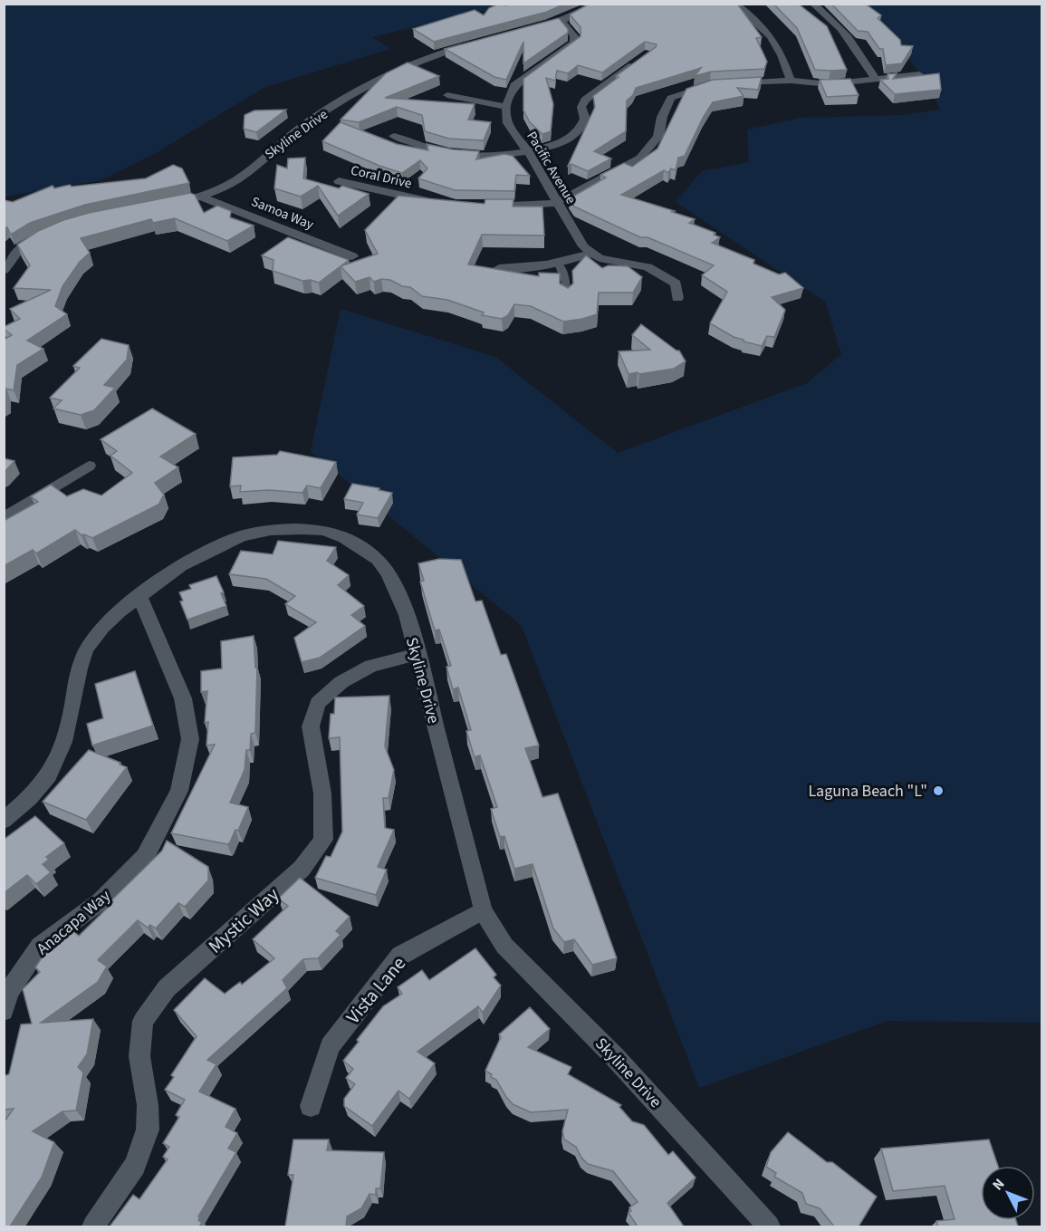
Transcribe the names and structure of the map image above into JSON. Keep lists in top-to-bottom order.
{
  "streets": {
    "street": [
      "Skyline Drive",
      "Pacific Avenue",
      "Coral Drive",
      "Samoa Way",
      "Mystic Way",
      "Anacapa Way",
      "Vista Lane"
    ]
  },
  "crossings": [
    ["Skyline Drive", "Samoa Way"],
    ["Skyline Drive", "Mystic Way"],
    ["Skyline Drive", "Anacapa Way"],
    ["Skyline Drive", "Vista Lane"]
  ],
  "places": ["Laguna Beach \"L\""],
  "north": "top left"
}
